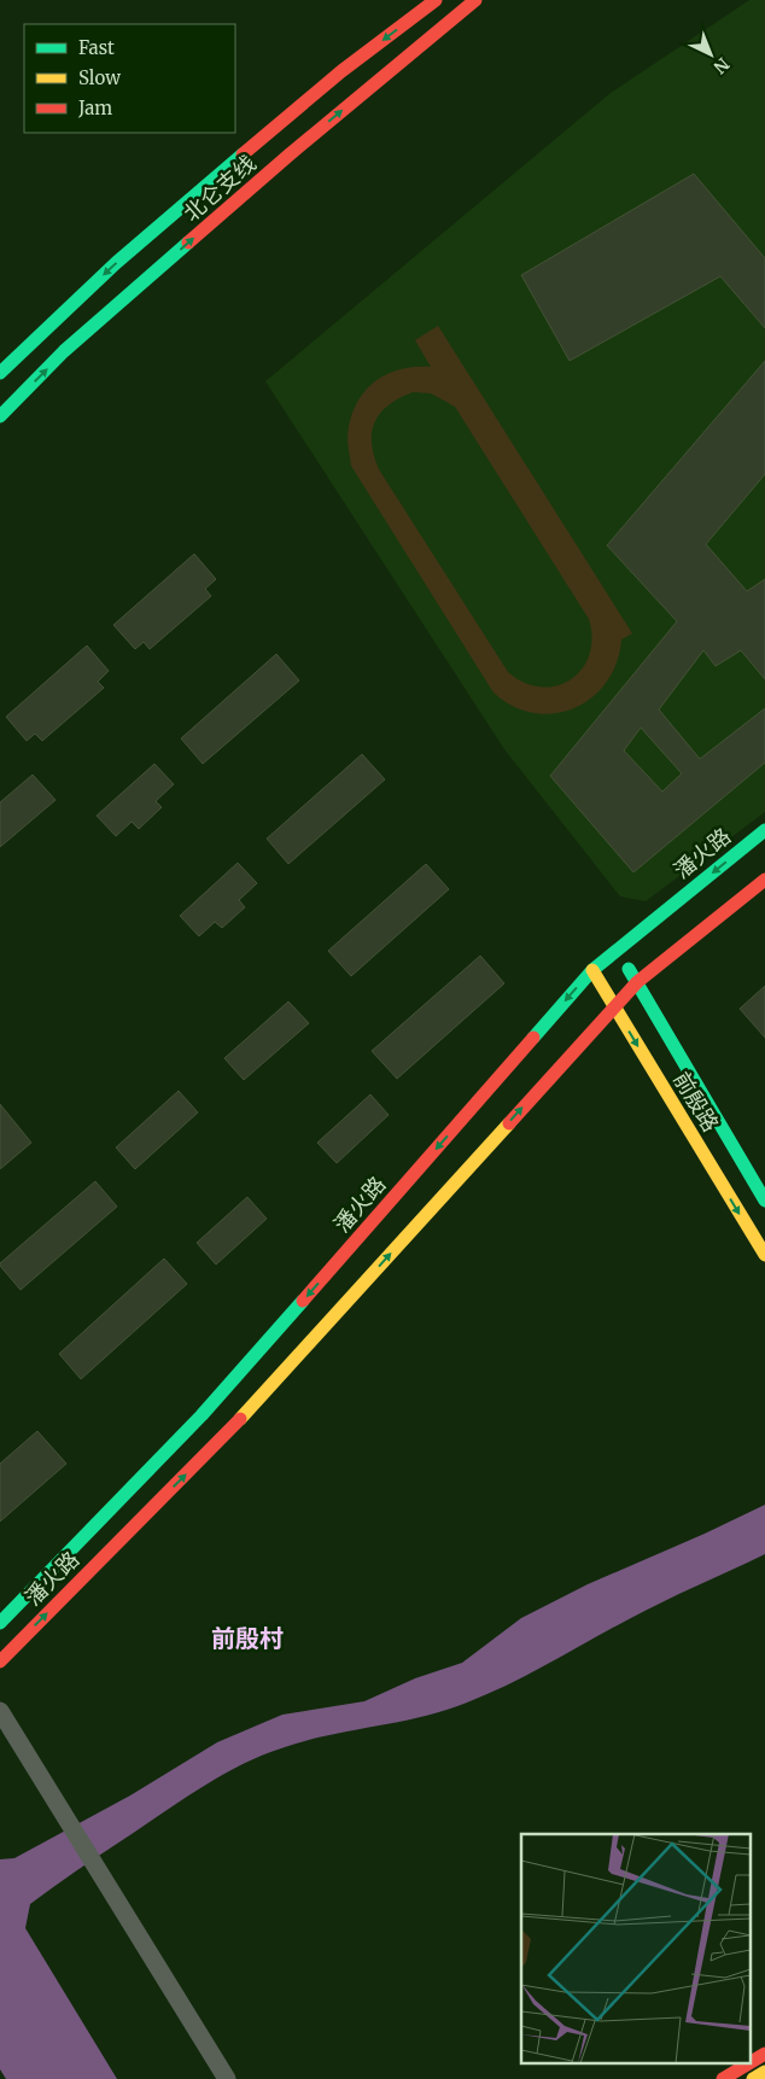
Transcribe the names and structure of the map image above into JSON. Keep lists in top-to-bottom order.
{
  "streets": {
    "main road": ["北仑支线", "潘火路", "前殷路"]
  },
  "crossings": [
    ["潘火路", "前殷路"]
  ],
  "districts": ["前殷村"],
  "legend": ["Fast", "Slow", "Jam"],
  "north": "bottom right"
}
